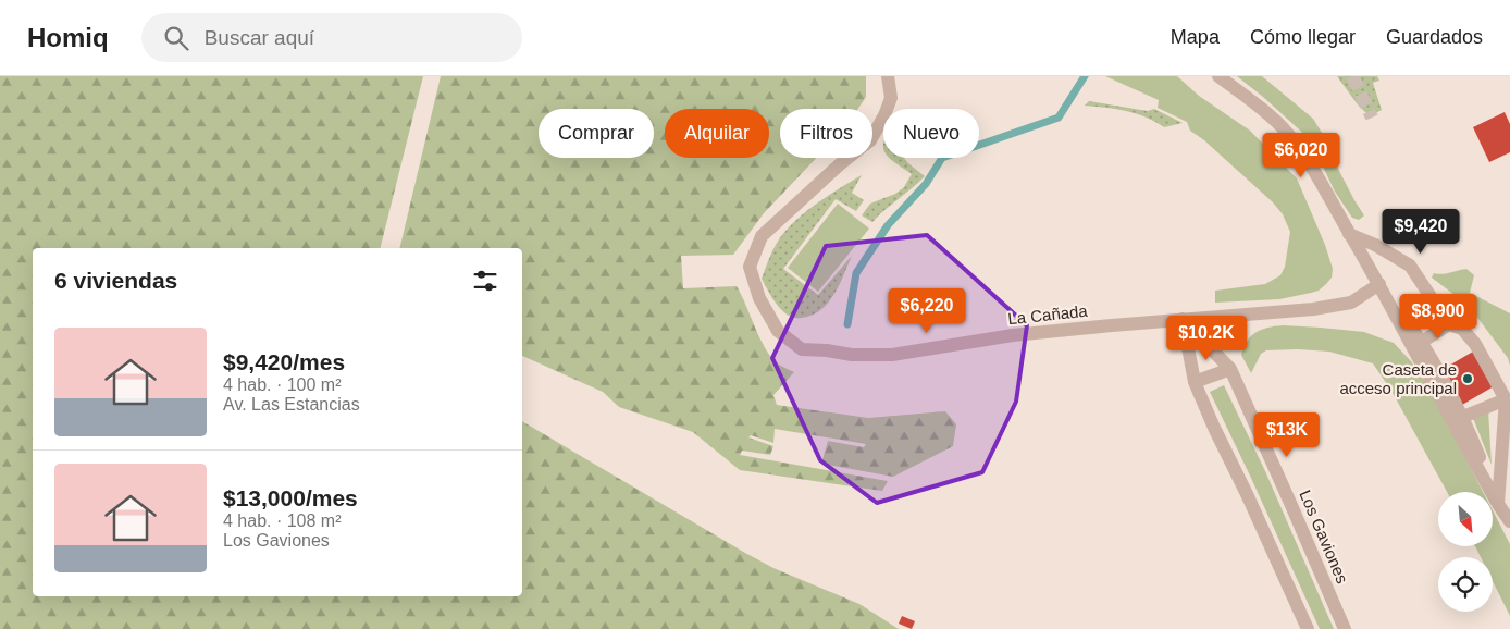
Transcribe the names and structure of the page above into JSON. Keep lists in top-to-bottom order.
{
  "streets": {
    "street": ["La Cañada", "Los Gaviones"]
  },
  "crossings": [
    ["La Cañada", "Los Gaviones"]
  ],
  "places": ["Caseta de acceso principal"],
  "north": "bottom right",
  "page": {
    "header": "Homiq",
    "search": "Buscar aquí",
    "nav": ["Mapa", "Cómo llegar", "Guardados"],
    "chip": [
      "Comprar",
      "Alquilar",
      "Filtros",
      "Nuevo"
    ],
    "price": [
      "$6,020",
      "$9,420",
      "$6,220",
      "$8,900",
      "$10.2K",
      "$13K"
    ],
    "heading": "6 viviendas",
    "list": [
      {
        "name": "$9,420/mes",
        "note": "4 hab. · 100 m² · Av. Las Estancias"
      },
      {
        "name": "$13,000/mes",
        "note": "4 hab. · 108 m² · Los Gaviones"
      }
    ]
  }
}
